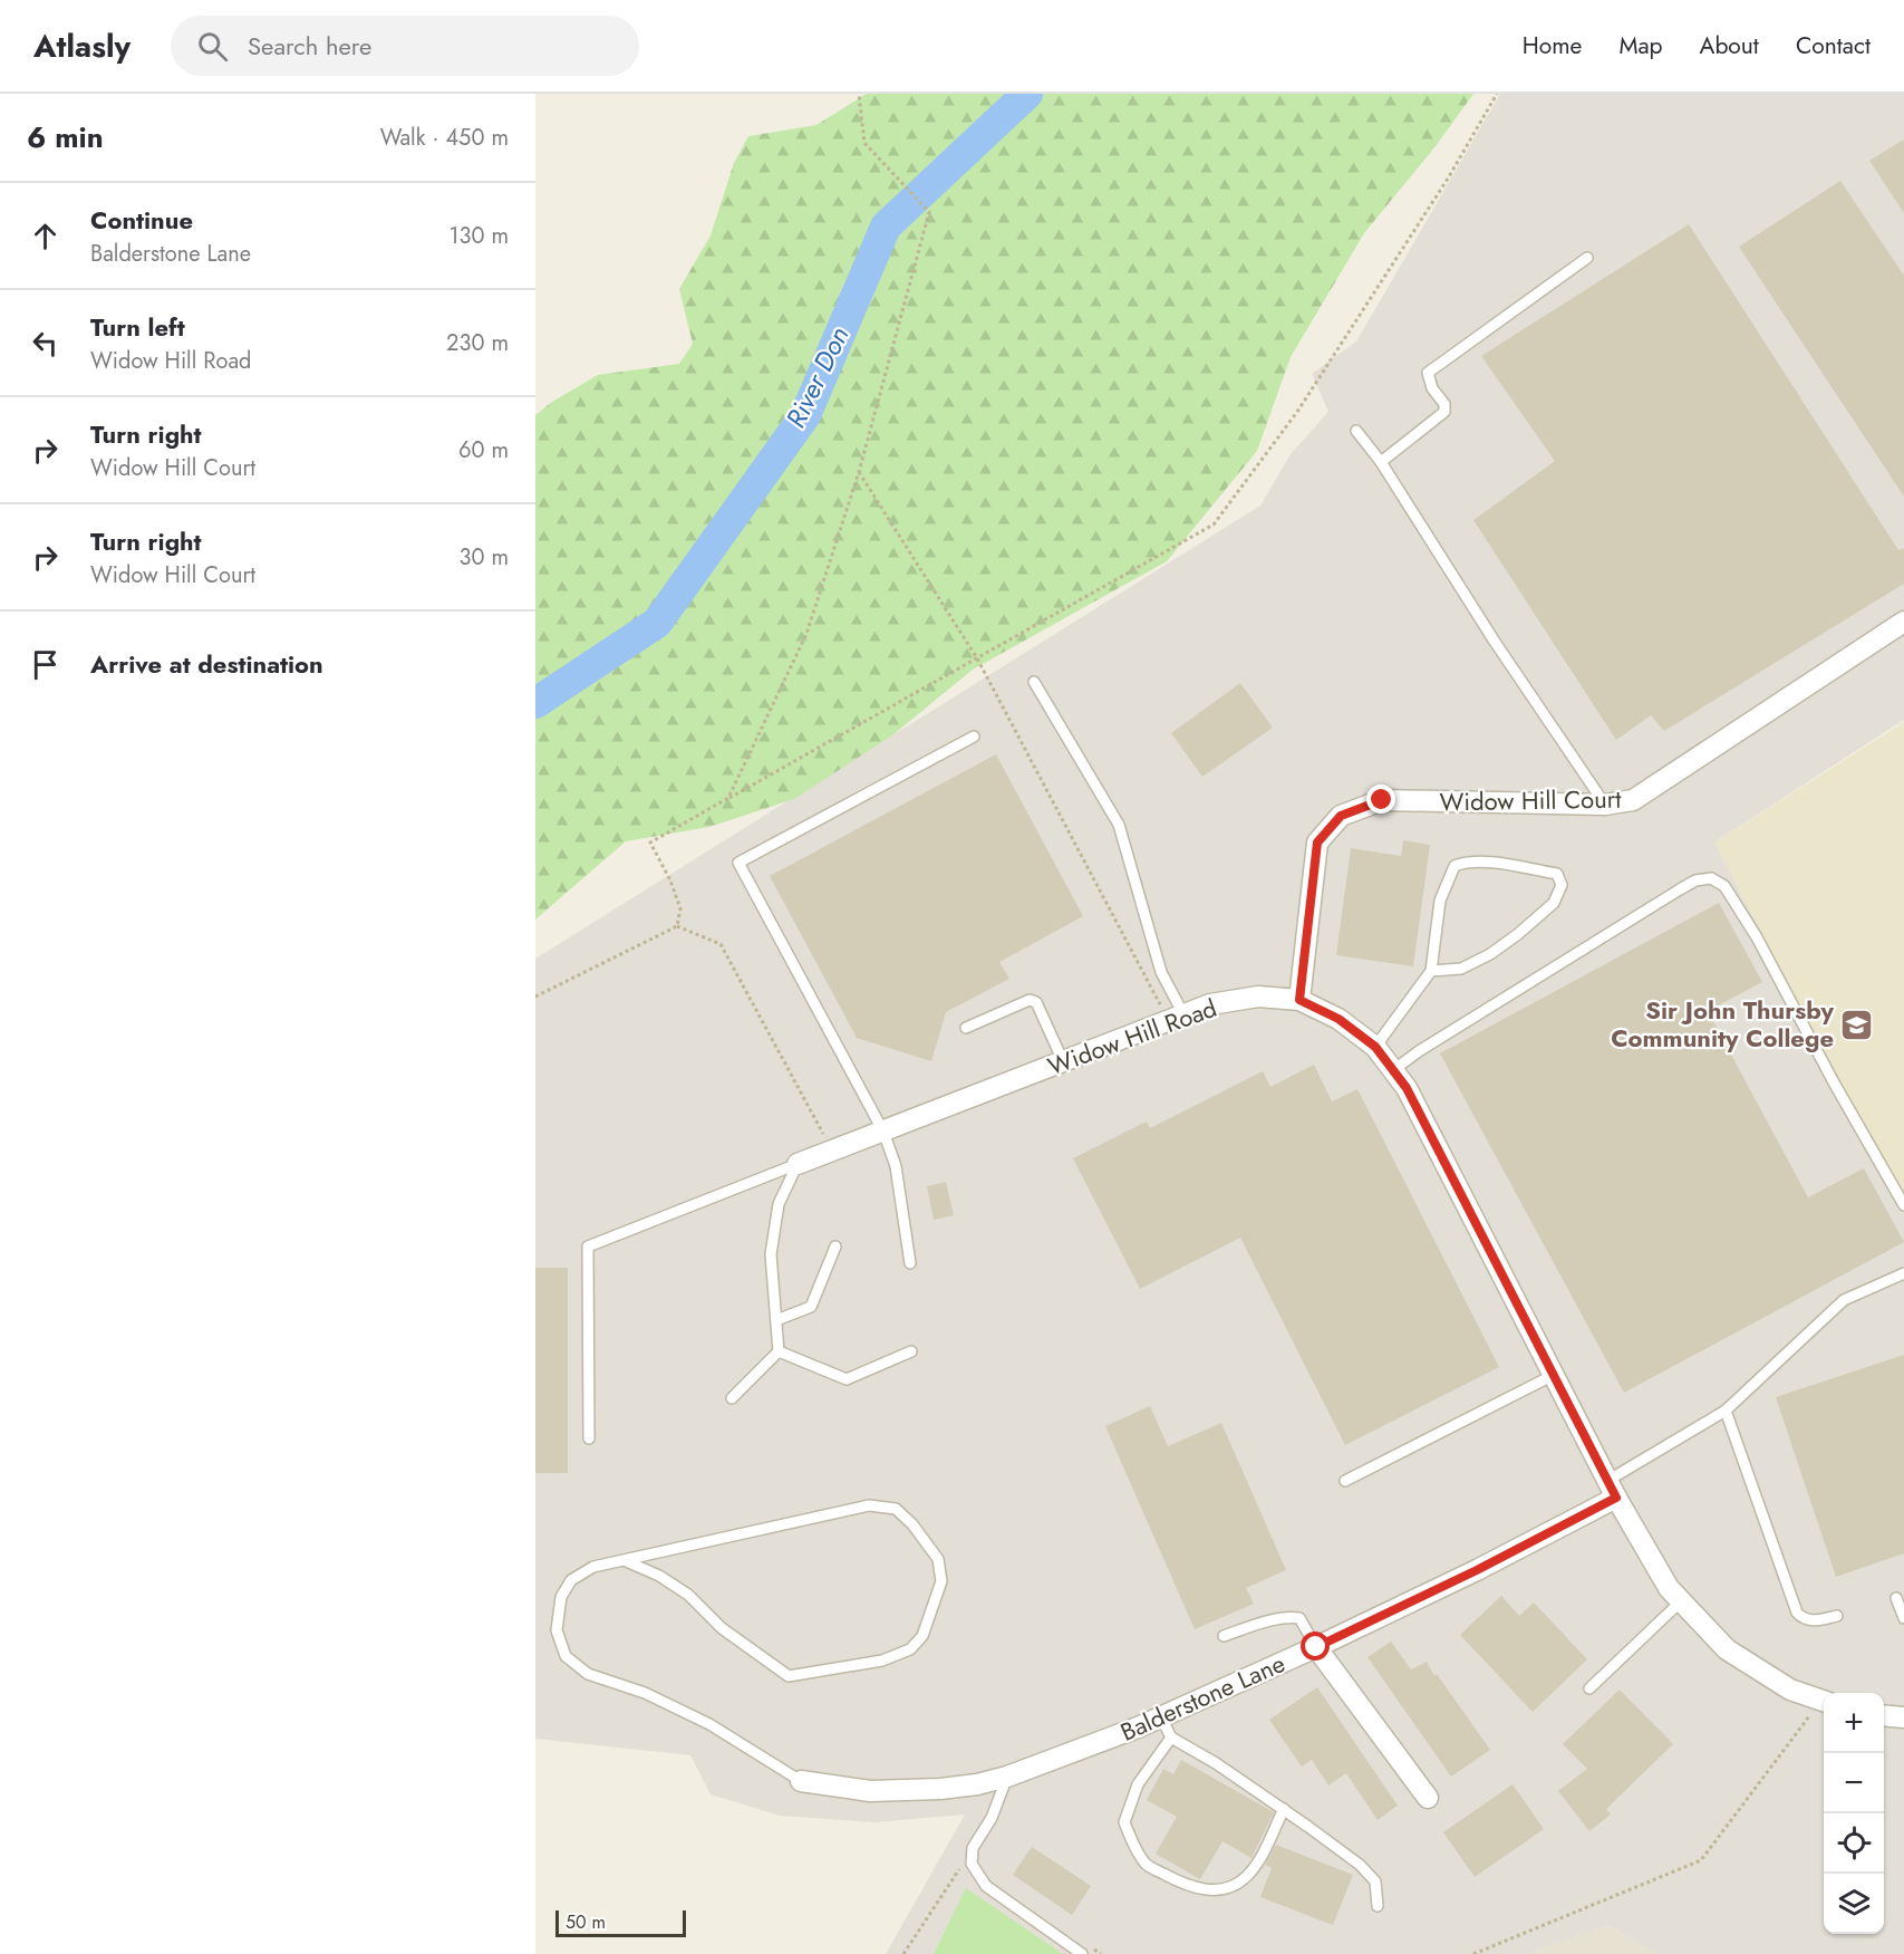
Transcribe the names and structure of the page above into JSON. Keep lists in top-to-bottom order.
{
  "streets": {
    "street": ["Widow Hill Court", "Widow Hill Road", "Balderstone Lane"]
  },
  "crossings": [
    ["Widow Hill Court", "Widow Hill Road"],
    ["Widow Hill Road", "Balderstone Lane"]
  ],
  "water": ["River Don"],
  "places": {
    "school or university": ["Sir John Thursby Community College"]
  },
  "scale_bar": "50 m",
  "page": {
    "header": "Atlasly",
    "search": "Search here",
    "nav": [
      "Home",
      "Map",
      "About",
      "Contact"
    ],
    "heading": ["6 min", "Walk · 450 m"],
    "list": [
      ["Continue", "Balderstone Lane", "130 m"],
      ["Turn left", "Widow Hill Road", "230 m"],
      ["Turn right", "Widow Hill Court", "60 m"],
      ["Turn right", "Widow Hill Court", "30 m"],
      "Arrive at destination"
    ],
    "map_buttons": ["+", "−"],
    "scale": "50 m"
  }
}
